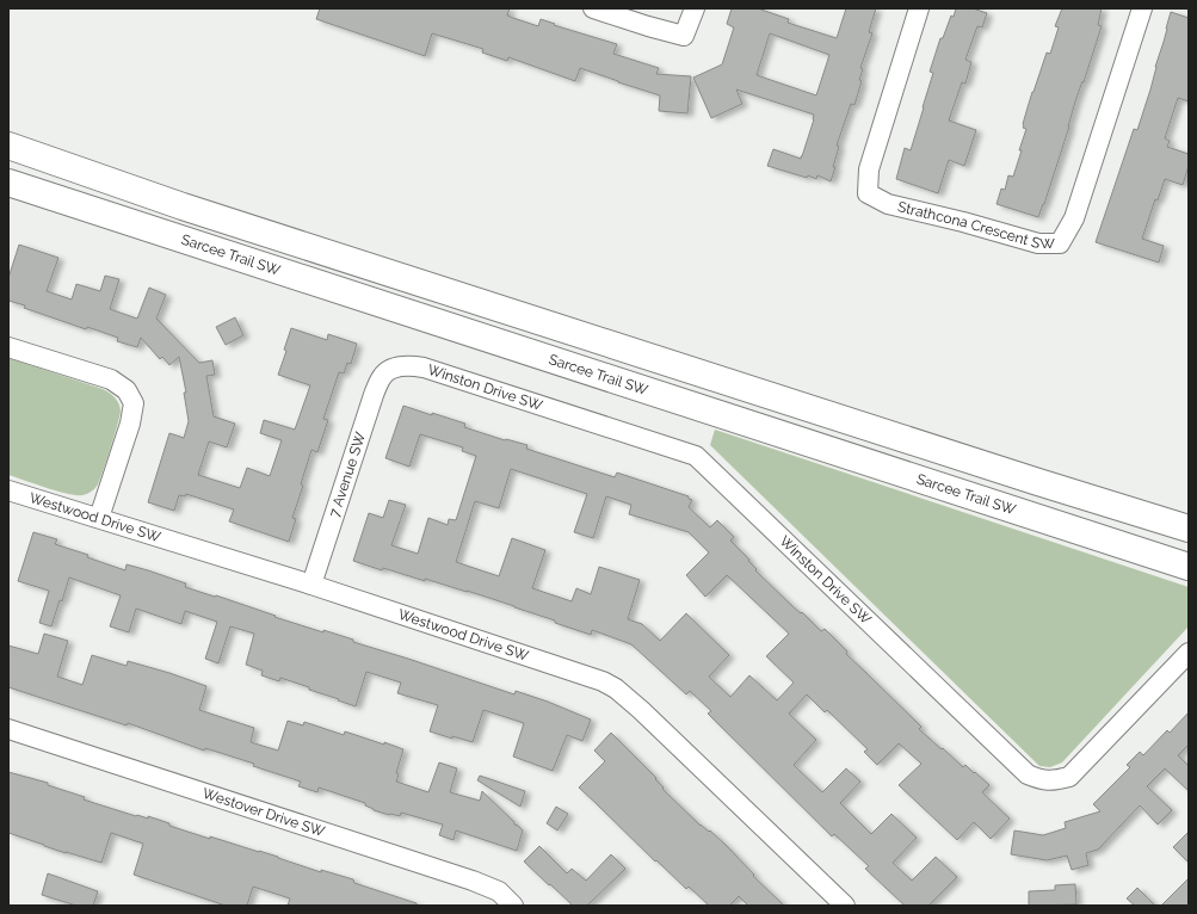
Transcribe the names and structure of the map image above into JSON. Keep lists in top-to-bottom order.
{
  "streets": {
    "highway": ["Sarcee Trail SW"],
    "street": [
      "Strathcona Crescent SW",
      "Winston Drive SW",
      "7 Avenue SW",
      "Westwood Drive SW",
      "Westover Drive SW"
    ]
  },
  "crossings": [
    ["Winston Drive SW", "7 Avenue SW"],
    ["7 Avenue SW", "Westwood Drive SW"]
  ]
}
